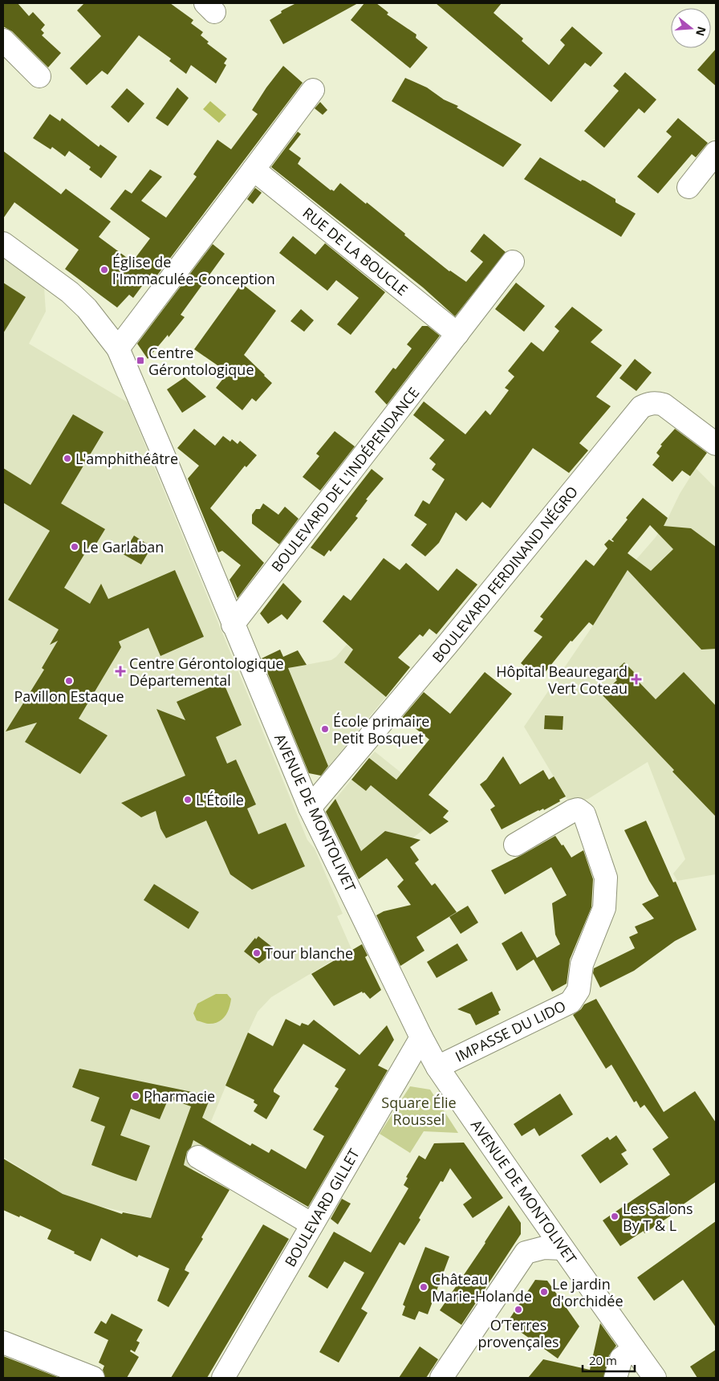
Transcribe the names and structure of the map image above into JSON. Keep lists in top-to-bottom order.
{
  "streets": {
    "street": [
      "RUE DE LA BOUCLE",
      "BOULEVARD DE L'INDÉPENDANCE",
      "BOULEVARD FERDINAND NÉGRO",
      "AVENUE DE MONTOLIVET",
      "IMPASSE DU LIDO",
      "BOULEVARD GILLET"
    ]
  },
  "crossings": [
    ["RUE DE LA BOUCLE", "BOULEVARD DE L'INDÉPENDANCE"],
    ["BOULEVARD DE L'INDÉPENDANCE", "AVENUE DE MONTOLIVET"],
    ["BOULEVARD FERDINAND NÉGRO", "AVENUE DE MONTOLIVET"],
    ["AVENUE DE MONTOLIVET", "IMPASSE DU LIDO"],
    ["AVENUE DE MONTOLIVET", "BOULEVARD GILLET"]
  ],
  "parks": ["Square Élie Roussel"],
  "places": {
    "other": [
      "Église de l'Immaculée-Conception",
      "L'amphithéâtre",
      "Le Garlaban",
      "Pavillon Estaque",
      "École primaire Petit Bosquet",
      "L'Étoile",
      "Tour blanche",
      "Pharmacie",
      "Les Salons By T & L",
      "Château Marie-Holande",
      "Le jardin d'orchidée",
      "O’Terres provençales"
    ],
    "transit": ["Centre Gérontologique"],
    "health": ["Centre Gérontologique Départemental", "Hôpital Beauregard Vert Coteau"]
  },
  "scale_bar": "20 m",
  "north": "right"
}
